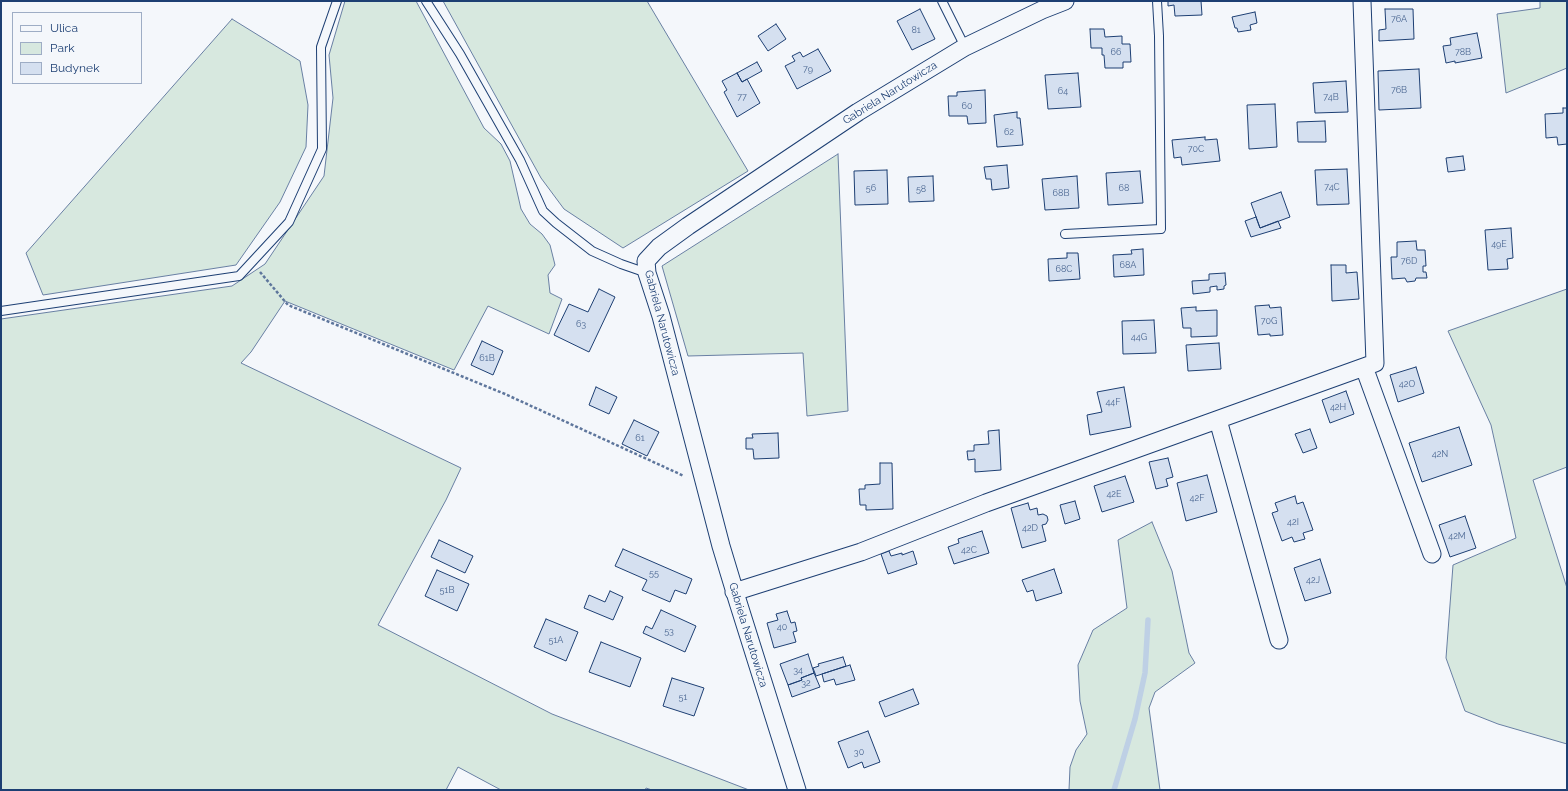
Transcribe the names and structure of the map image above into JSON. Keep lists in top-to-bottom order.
{
  "streets": {
    "street": ["Gabriela Narutowicza"]
  },
  "house_numbers": [
    "76A",
    "81",
    "66",
    "78B",
    "79",
    "76B",
    "64",
    "77",
    "74B",
    "60",
    "62",
    "70C",
    "74C",
    "56",
    "68",
    "58",
    "68B",
    "49E",
    "76D",
    "68A",
    "68C",
    "70G",
    "63",
    "44G",
    "61B",
    "42O",
    "44F",
    "42H",
    "61",
    "42N",
    "42E",
    "42F",
    "42I",
    "42D",
    "42M",
    "42C",
    "55",
    "42J",
    "51B",
    "40",
    "53",
    "51A",
    "34",
    "32",
    "51",
    "30"
  ],
  "legend": ["Ulica", "Park", "Budynek"]
}
